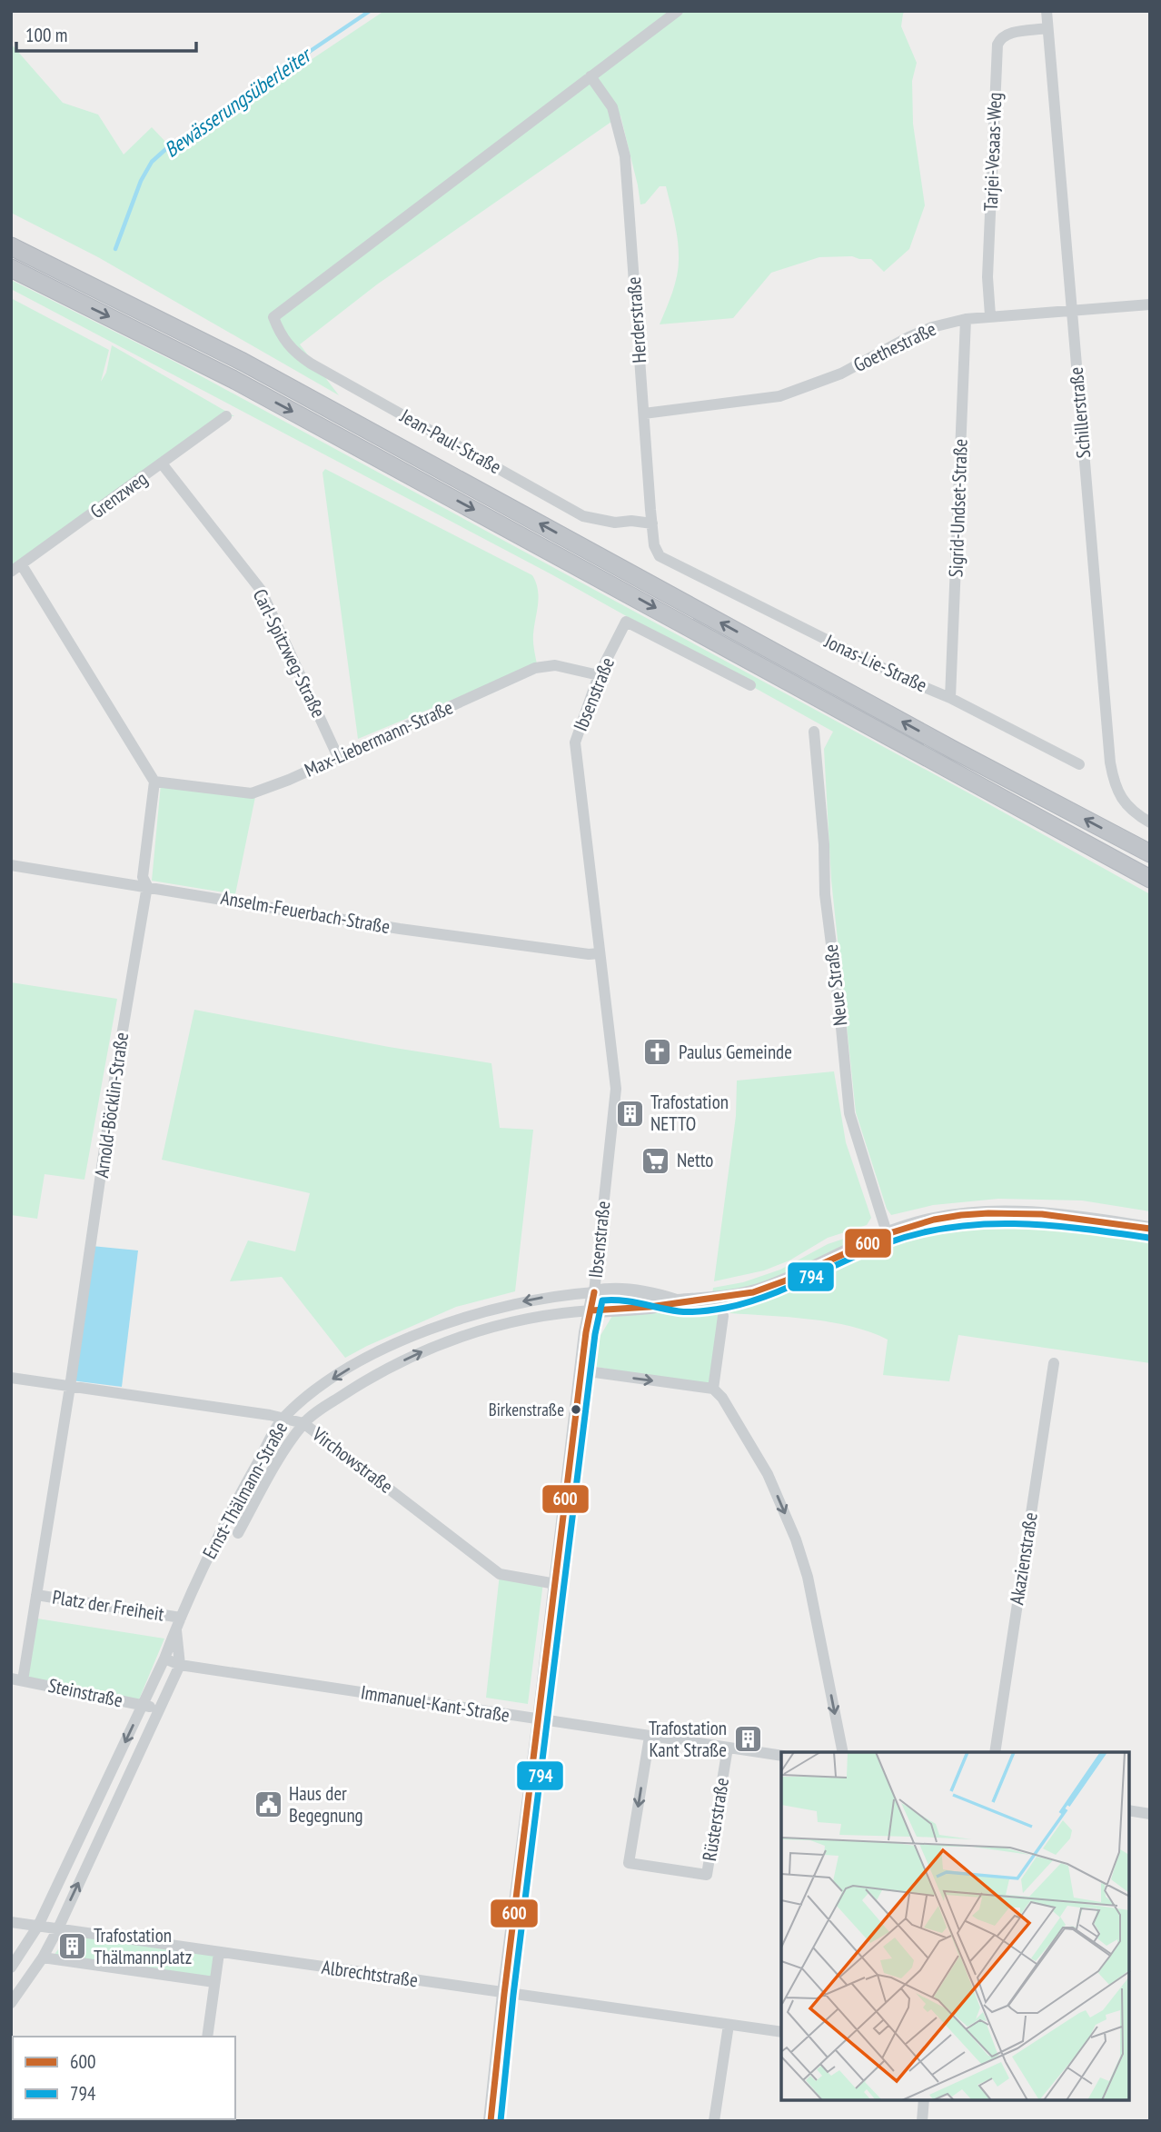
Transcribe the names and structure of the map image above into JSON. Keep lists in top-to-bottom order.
{
  "streets": {
    "street": [
      "Tarjei-Vesaas-Weg",
      "Herderstraße",
      "Goethestraße",
      "Schillerstraße",
      "Jean-Paul-Straße",
      "Grenzweg",
      "Sigrid-Undset-Straße",
      "Carl-Spitzweg-Straße",
      "Jonas-Lie-Straße",
      "Ibsenstraße",
      "Max-Liebermann-Straße",
      "Anselm-Feuerbach-Straße",
      "Neue Straße",
      "Arnold-Böcklin-Straße",
      "Virchowstraße",
      "Ernst-Thälmann-Straße",
      "Akazienstraße",
      "Platz der Freiheit",
      "Steinstraße",
      "Immanuel-Kant-Straße",
      "Rüsterstraße",
      "Albrechtstraße"
    ]
  },
  "crossings": [
    ["Tarjei-Vesaas-Weg", "Goethestraße"],
    ["Tarjei-Vesaas-Weg", "Schillerstraße"],
    ["Herderstraße", "Goethestraße"],
    ["Herderstraße", "Jean-Paul-Straße"],
    ["Herderstraße", "Jonas-Lie-Straße"],
    ["Goethestraße", "Schillerstraße"],
    ["Goethestraße", "Sigrid-Undset-Straße"],
    ["Grenzweg", "Carl-Spitzweg-Straße"],
    ["Sigrid-Undset-Straße", "Jonas-Lie-Straße"],
    ["Carl-Spitzweg-Straße", "Max-Liebermann-Straße"],
    ["Ibsenstraße", "Max-Liebermann-Straße"],
    ["Ibsenstraße", "Anselm-Feuerbach-Straße"],
    ["Ibsenstraße", "Virchowstraße"],
    ["Ibsenstraße", "Ernst-Thälmann-Straße"],
    ["Ibsenstraße", "Immanuel-Kant-Straße"],
    ["Ibsenstraße", "Albrechtstraße"],
    ["Max-Liebermann-Straße", "Arnold-Böcklin-Straße"],
    ["Anselm-Feuerbach-Straße", "Arnold-Böcklin-Straße"],
    ["Arnold-Böcklin-Straße", "Virchowstraße"],
    ["Arnold-Böcklin-Straße", "Platz der Freiheit"],
    ["Arnold-Böcklin-Straße", "Steinstraße"],
    ["Virchowstraße", "Ernst-Thälmann-Straße"],
    ["Ernst-Thälmann-Straße", "Platz der Freiheit"],
    ["Ernst-Thälmann-Straße", "Steinstraße"],
    ["Ernst-Thälmann-Straße", "Immanuel-Kant-Straße"],
    ["Ernst-Thälmann-Straße", "Albrechtstraße"],
    ["Immanuel-Kant-Straße", "Rüsterstraße"]
  ],
  "water": ["Bewässerungsüberleiter"],
  "places": {
    "church": ["Paulus Gemeinde"],
    "building": ["Trafostation NETTO", "Trafostation Kant Straße", "Trafostation Thälmannplatz"],
    "supermarket": ["Netto"],
    "other": ["Birkenstraße"],
    "public building": ["Haus der Begegnung"]
  },
  "lines": ["transit line 600", "transit line 794"],
  "legend": ["600", "794"],
  "scale_bar": "100 m"
}
